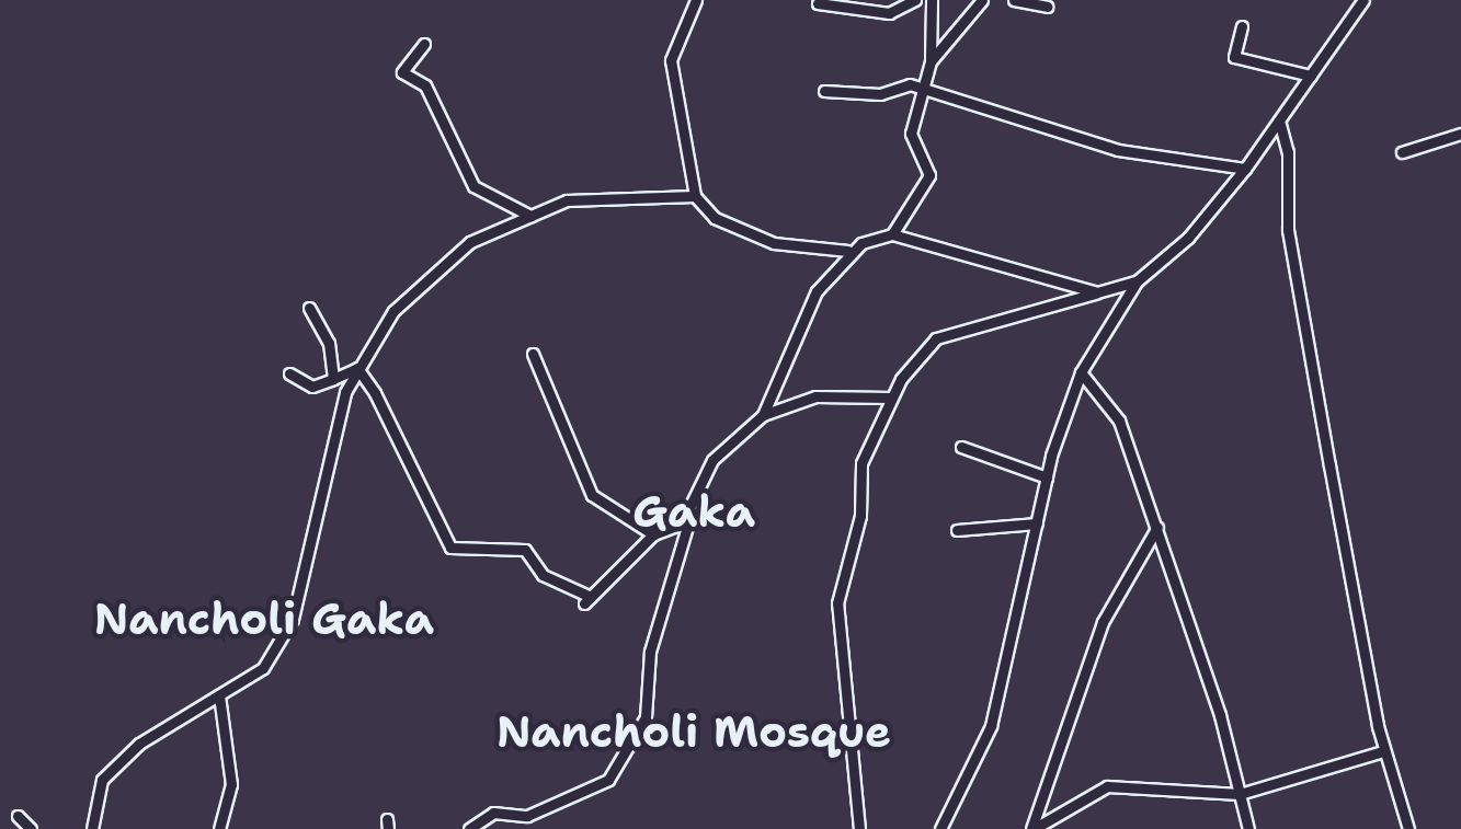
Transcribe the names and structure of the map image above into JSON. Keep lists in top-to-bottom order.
{
  "districts": ["Gaka", "Nancholi Gaka", "Nancholi Mosque"]
}
